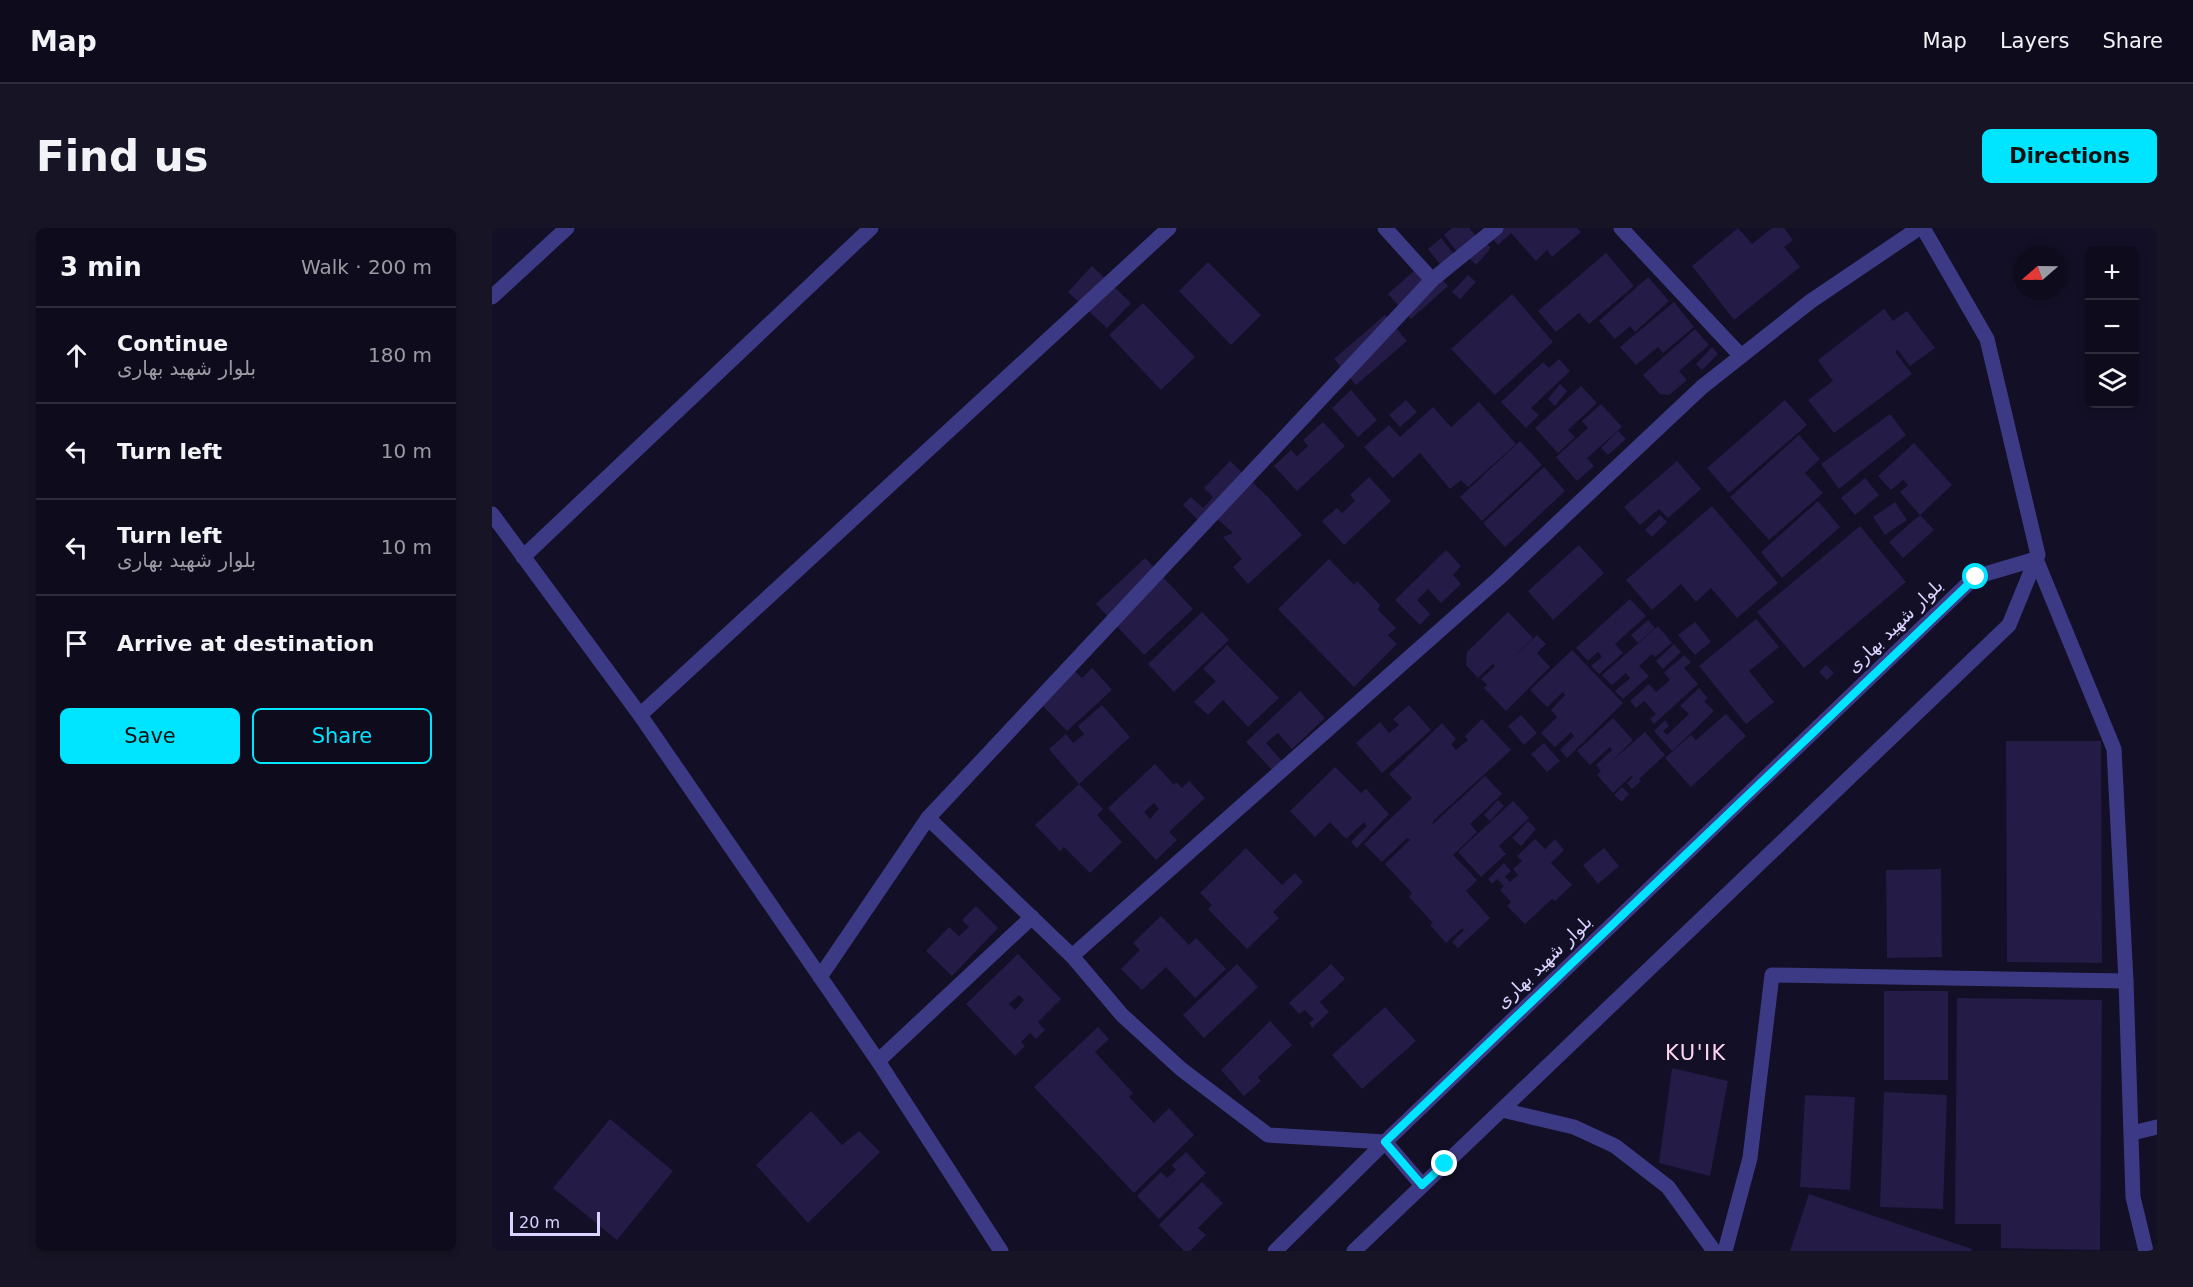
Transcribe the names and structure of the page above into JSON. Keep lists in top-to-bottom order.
{
  "streets": {
    "street": ["بلوار شهید بهاری"]
  },
  "districts": ["KU'IK"],
  "scale_bar": "20 m",
  "north": "left",
  "page": {
    "header": "Map",
    "nav": ["Map", "Layers", "Share"],
    "buttons": [
      "Directions",
      ["Save", "Share"]
    ],
    "title": "Find us",
    "heading": ["3 min", "Walk · 200 m"],
    "map_buttons": ["+", "−"],
    "list": [
      ["Continue", "بلوار شهید بهاری", "180 m"],
      ["Turn left", "10 m"],
      ["Turn left", "بلوار شهید بهاری", "10 m"],
      "Arrive at destination"
    ],
    "scale": "20 m"
  }
}
